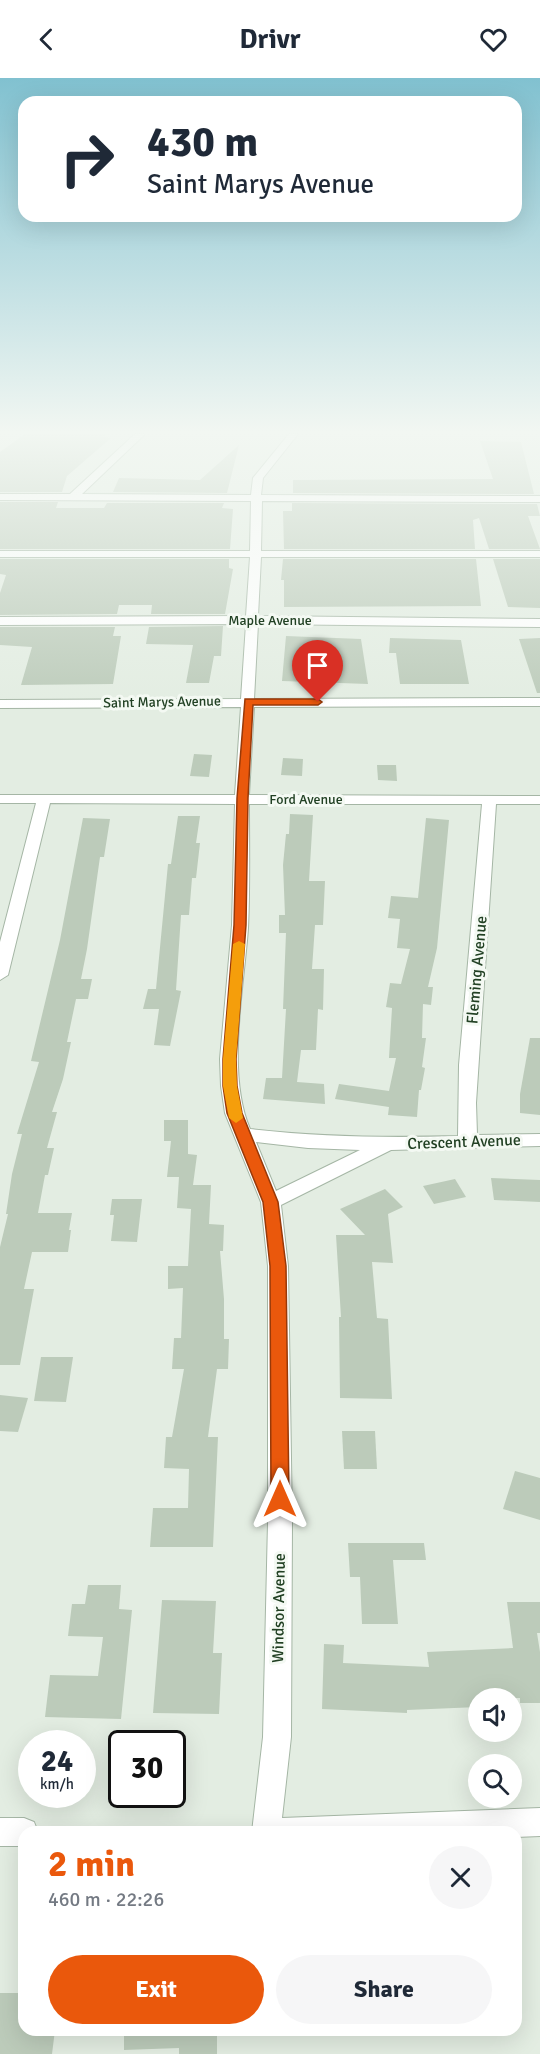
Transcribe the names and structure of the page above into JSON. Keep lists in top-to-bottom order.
{
  "streets": {
    "street": [
      "Maple Avenue",
      "Saint Marys Avenue",
      "Ford Avenue",
      "Fleming Avenue",
      "Crescent Avenue",
      "Windsor Avenue"
    ]
  },
  "crossings": [
    ["Maple Avenue", "Windsor Avenue"],
    ["Saint Marys Avenue", "Windsor Avenue"],
    ["Ford Avenue", "Fleming Avenue"],
    ["Ford Avenue", "Windsor Avenue"],
    ["Fleming Avenue", "Crescent Avenue"],
    ["Crescent Avenue", "Windsor Avenue"]
  ],
  "page": {
    "header": "Drivr",
    "turn": ["430 m", "Saint Marys Avenue"],
    "speed": "24 km/h",
    "limit": "30",
    "heading": ["2 min", "460 m · 22:26"],
    "buttons": ["Exit", "Share"]
  }
}
